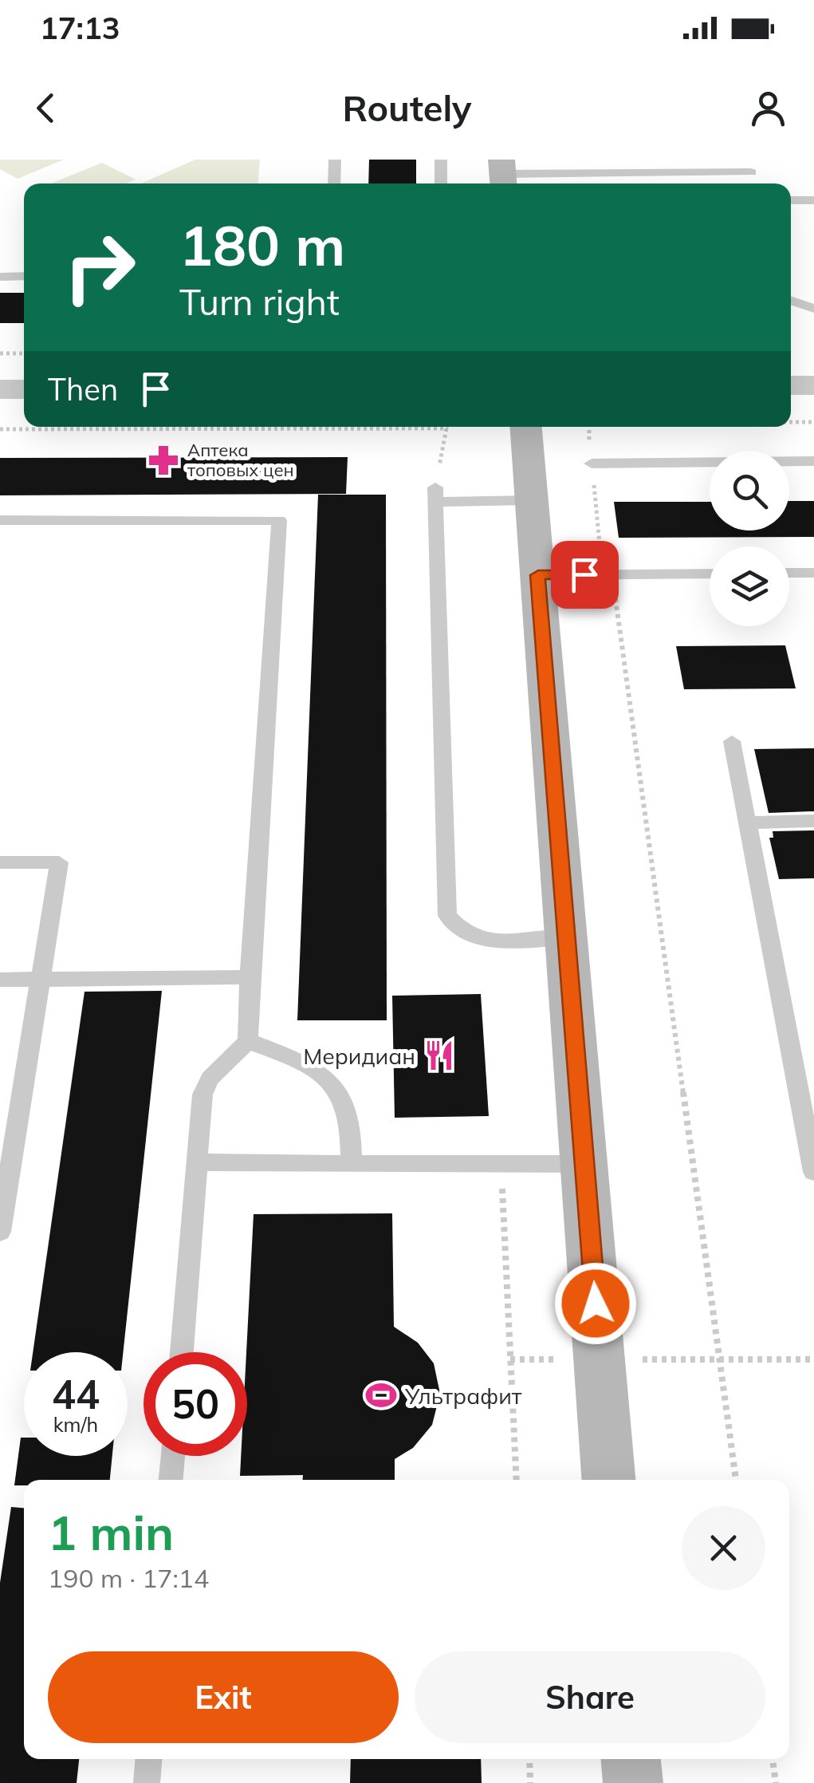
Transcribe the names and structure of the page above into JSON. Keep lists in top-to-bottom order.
{
  "places": {
    "pharmacy": ["Аптека топовых цен"],
    "restaurant": ["Меридиан"],
    "sports": ["Ультрафит"]
  },
  "page": {
    "status": "17:13",
    "header": "Routely",
    "turn": ["180 m", "Turn right"],
    "then": "Then",
    "speed": "44 km/h",
    "limit": "50",
    "heading": ["1 min", "190 m · 17:14"],
    "buttons": ["Exit", "Share"]
  }
}
